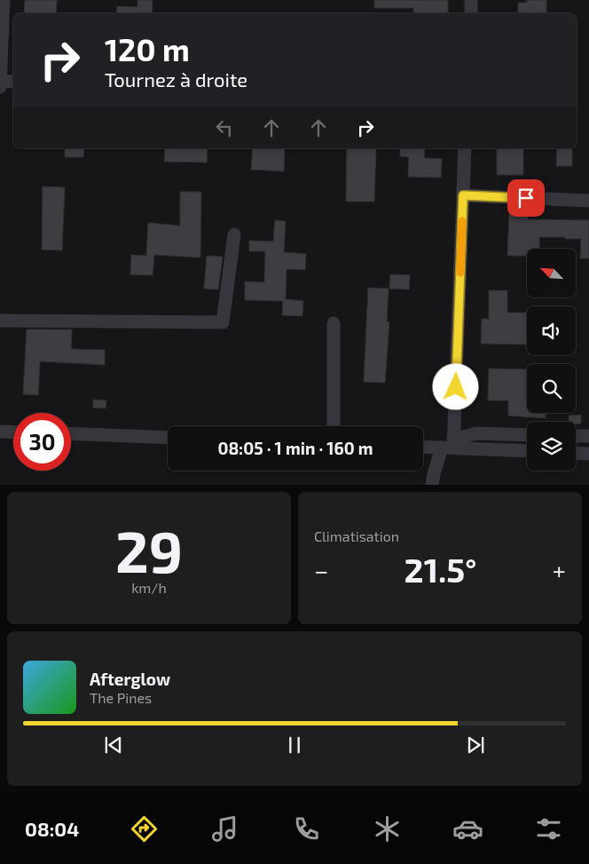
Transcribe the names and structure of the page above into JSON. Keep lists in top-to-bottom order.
{
  "north": "top left",
  "page": {
    "turn": ["120 m", "Tournez à droite"],
    "limit": "30",
    "trip": "08:05 · 1 min · 160 m",
    "tile": [
      ["29", "km/h"],
      "Climatisation"
    ],
    "heat": ["−", "21.5°", "+"],
    "song": ["Afterglow", "The Pines"],
    "tabs": "08:04"
  }
}
